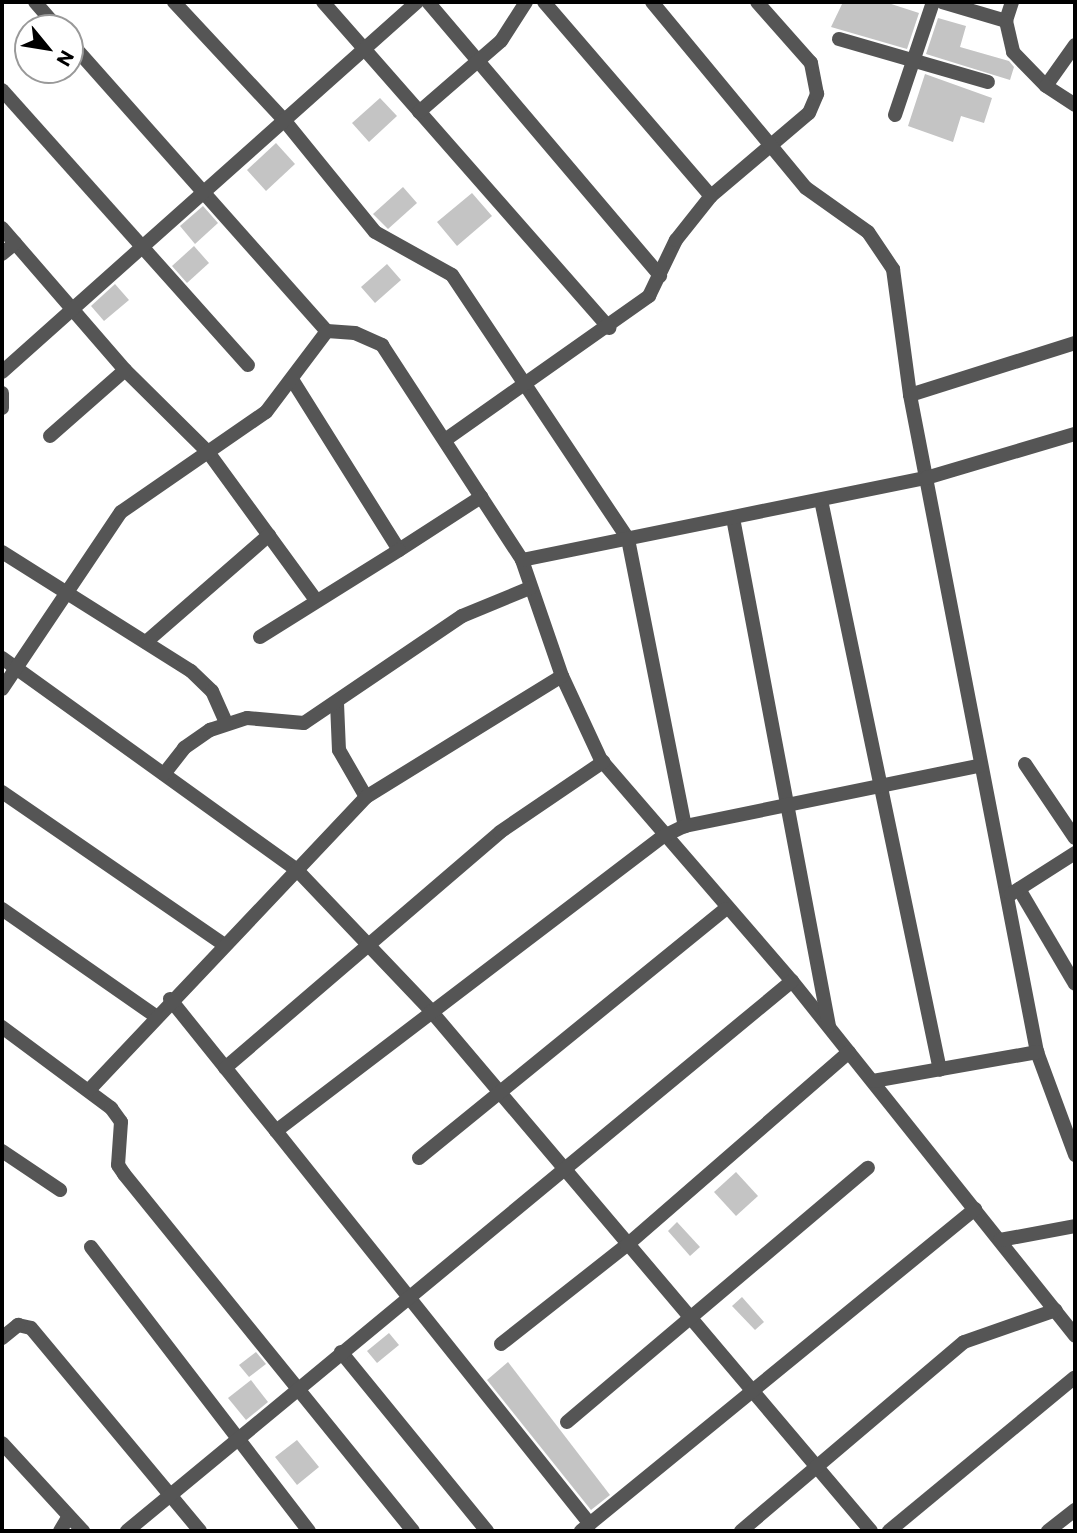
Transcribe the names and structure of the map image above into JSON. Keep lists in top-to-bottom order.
{
  "north": "bottom right"
}
